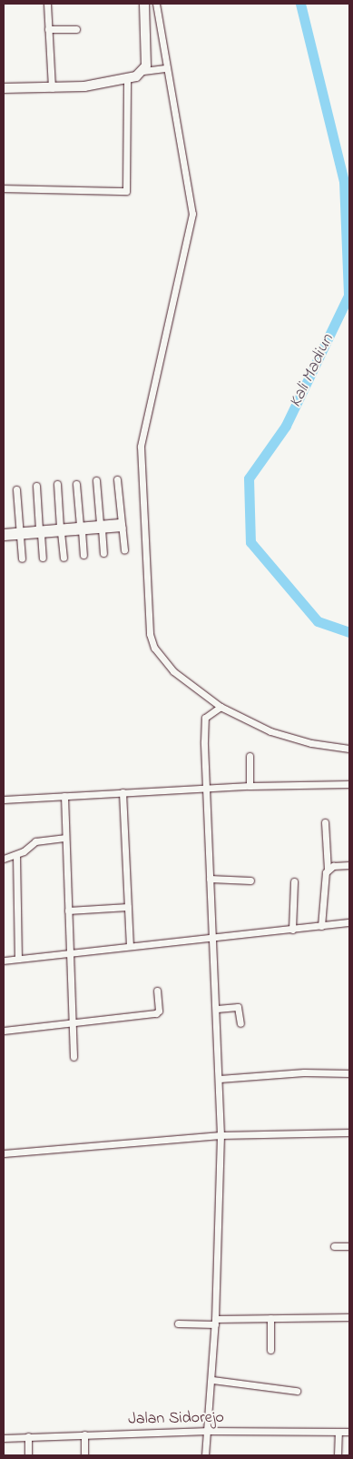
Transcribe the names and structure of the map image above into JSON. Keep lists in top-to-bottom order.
{
  "streets": {
    "street": ["Jalan Sidorejo"]
  },
  "water": ["Kali Madiun"]
}
